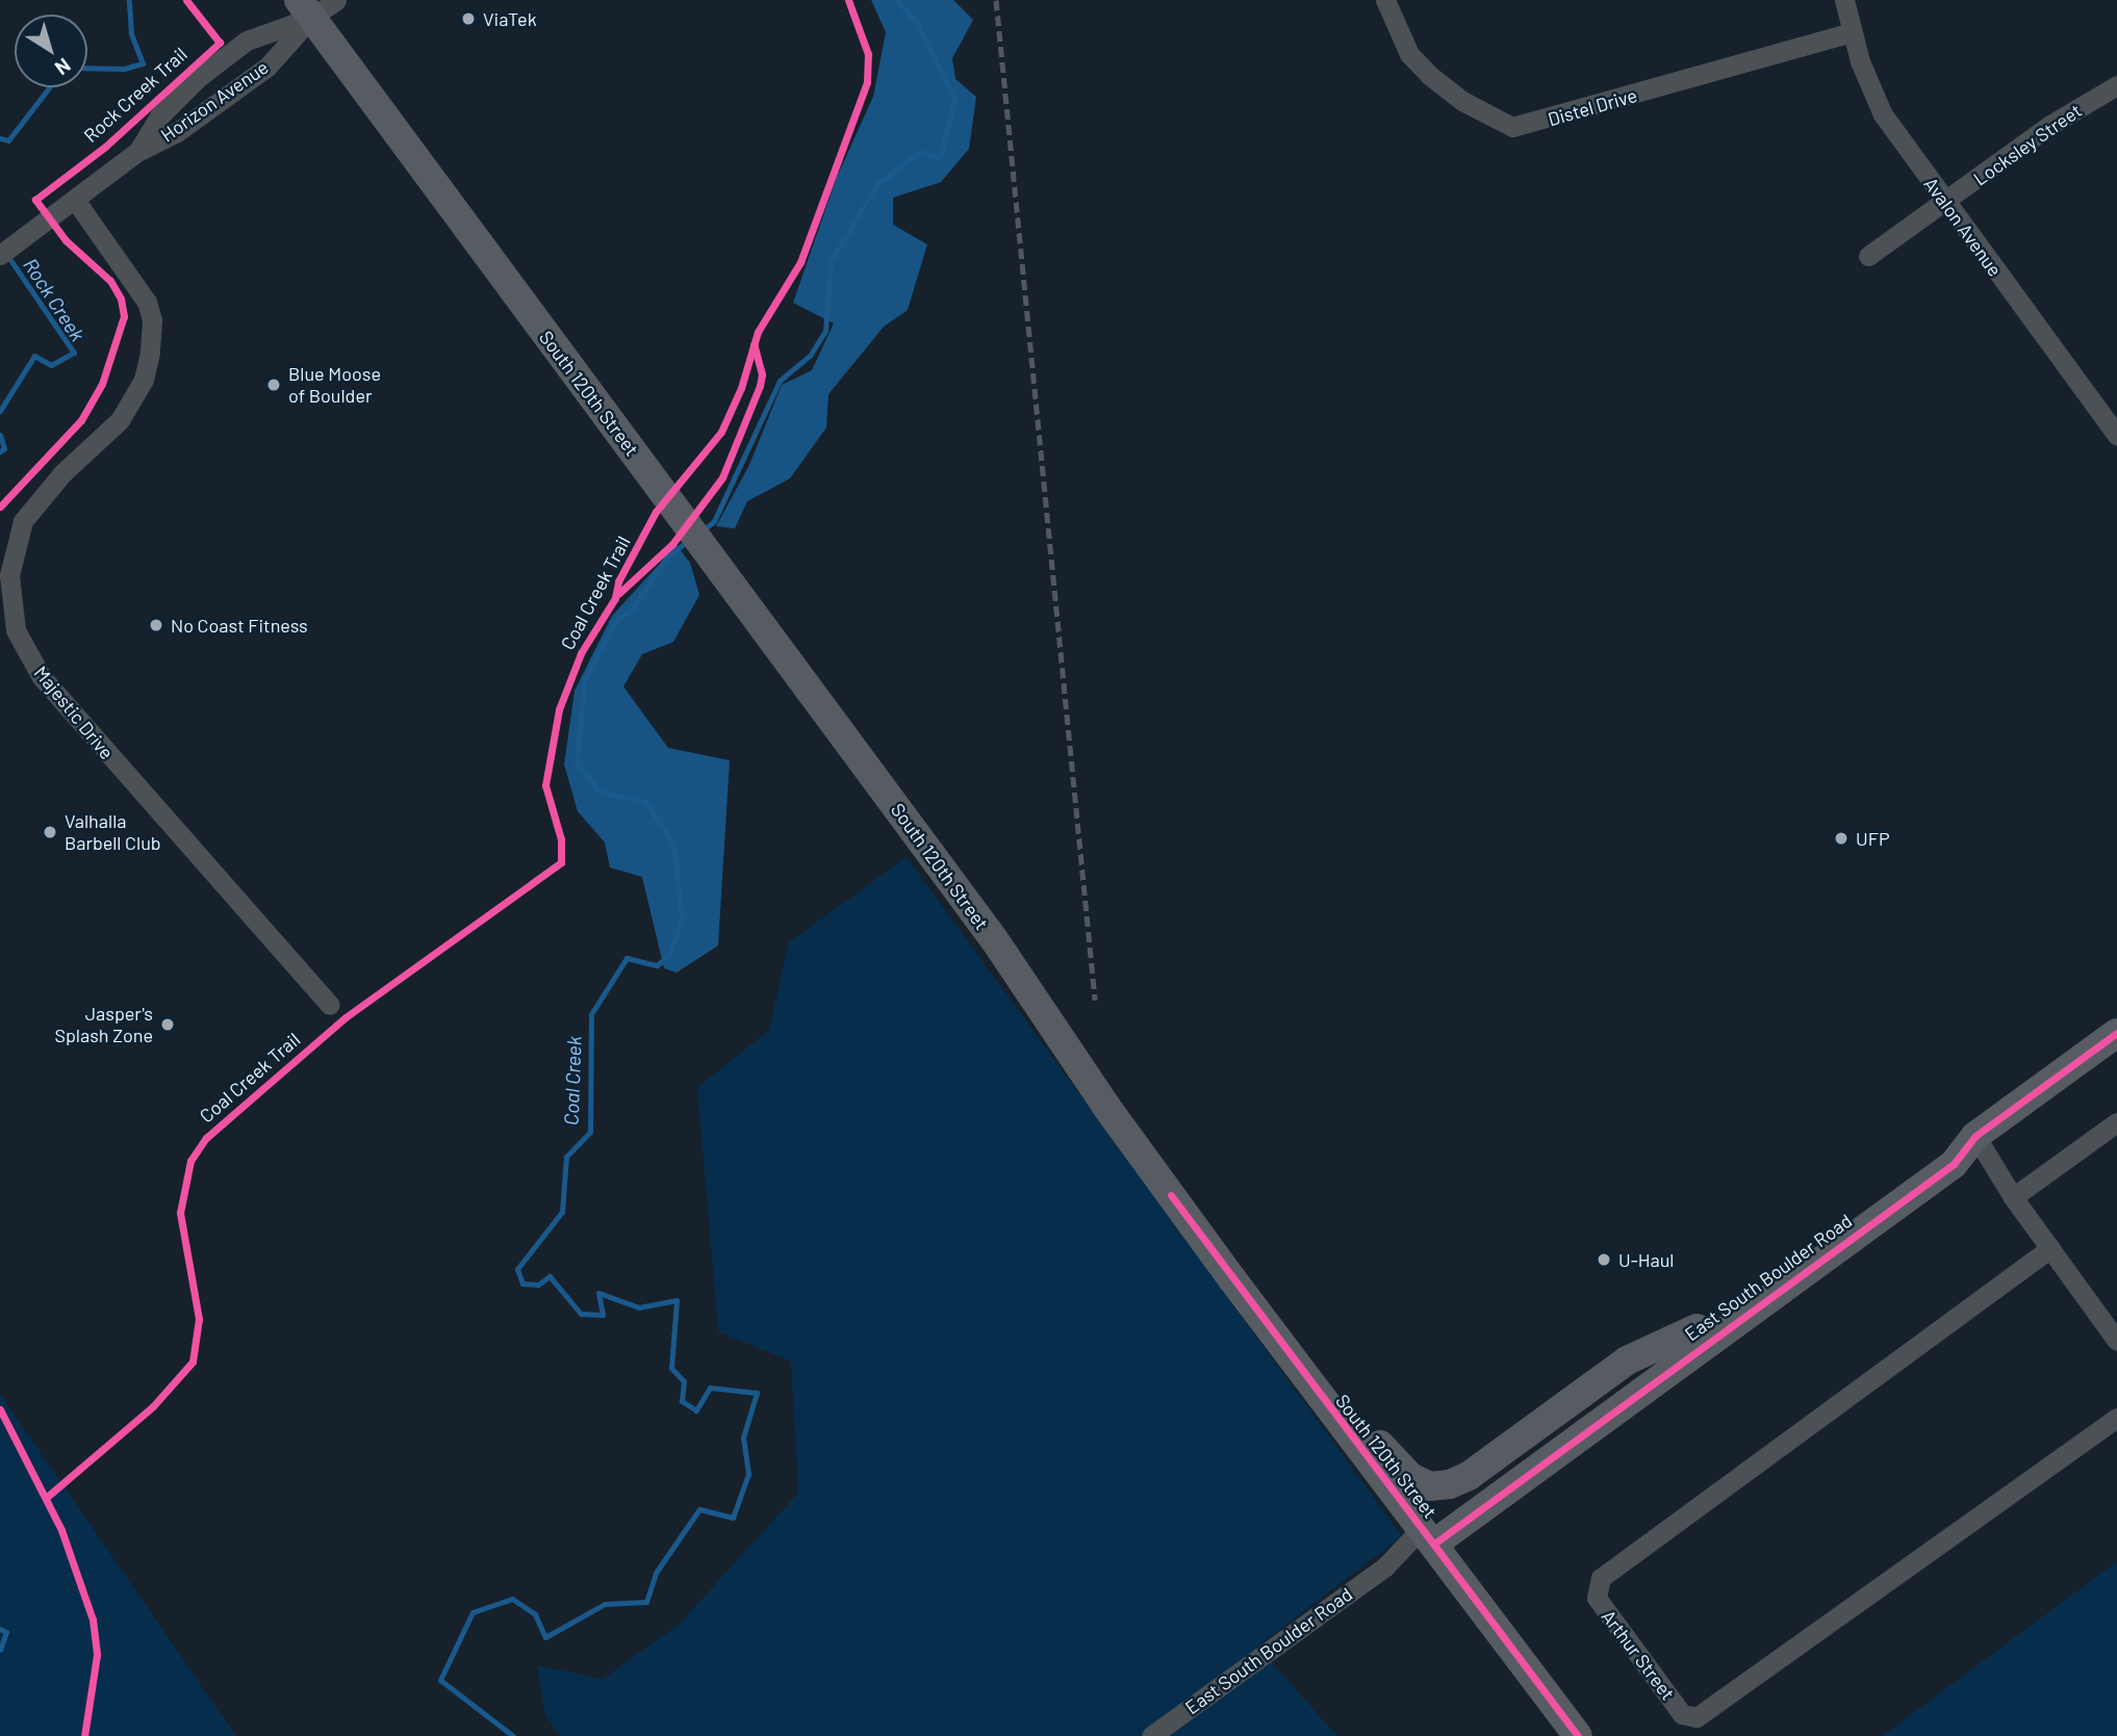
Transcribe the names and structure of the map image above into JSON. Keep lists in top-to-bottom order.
{
  "streets": {
    "main road": ["South 120th Street", "East South Boulder Road"],
    "street": [
      "Horizon Avenue",
      "Distel Drive",
      "Locksley Street",
      "Avalon Avenue",
      "Majestic Drive",
      "Arthur Street"
    ],
    "cycle path": ["Rock Creek Trail", "Coal Creek Trail"]
  },
  "crossings": [
    ["Horizon Avenue", "South 120th Street"],
    ["Horizon Avenue", "Majestic Drive"],
    ["Distel Drive", "Avalon Avenue"],
    ["Locksley Street", "Avalon Avenue"],
    ["South 120th Street", "East South Boulder Road"]
  ],
  "water": ["Rock Creek", "Coal Creek"],
  "places": [
    "ViaTek",
    "Blue Moose of Boulder",
    "No Coast Fitness",
    "Valhalla Barbell Club",
    "UFP",
    "Jasper's Splash Zone",
    "U-Haul"
  ],
  "north": "bottom right"
}
